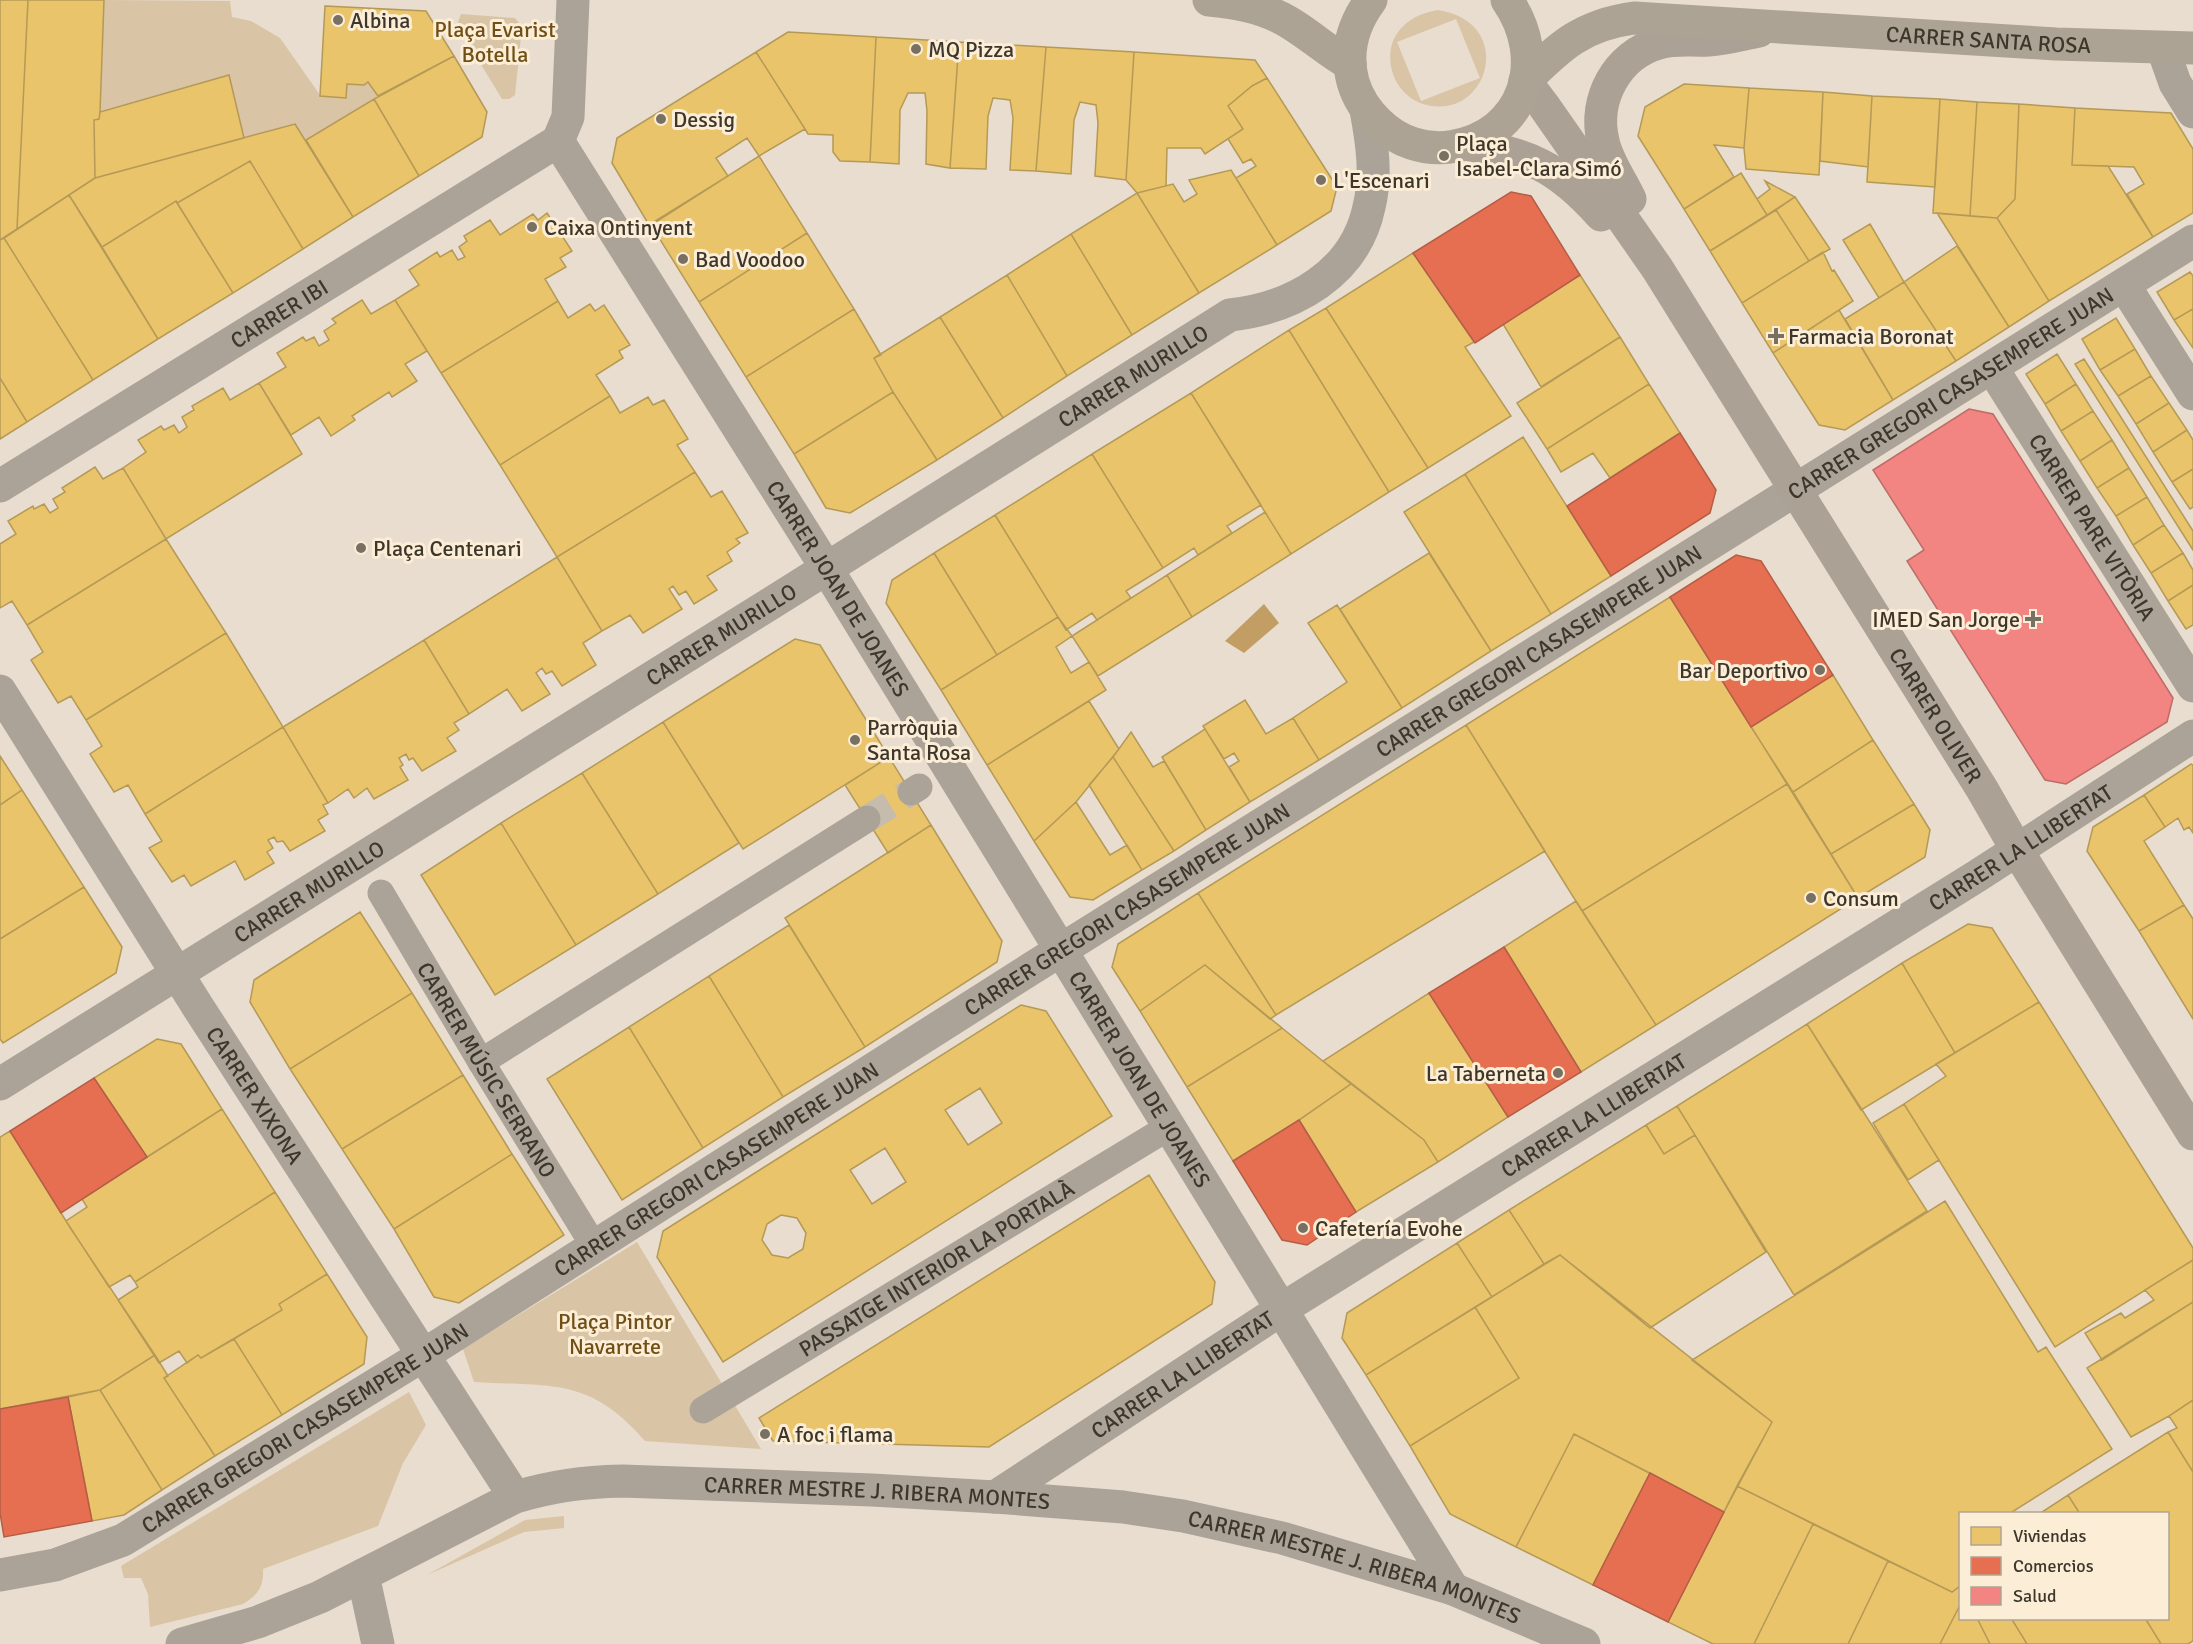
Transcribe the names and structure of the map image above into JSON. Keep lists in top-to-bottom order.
{
  "streets": {
    "main road": ["CARRER SANTA ROSA", "CARRER OLIVER"],
    "street": [
      "CARRER IBI",
      "CARRER MURILLO",
      "CARRER GREGORI CASASEMPERE JUAN",
      "CARRER PARE VITÒRIA",
      "CARRER JOAN DE JOANES",
      "CARRER LA LLIBERTAT",
      "CARRER MÚSIC SERRANO",
      "CARRER XIXONA",
      "PASSATGE INTERIOR LA PORTALÀ",
      "CARRER MESTRE J. RIBERA MONTES"
    ]
  },
  "crossings": [
    ["CARRER SANTA ROSA", "CARRER OLIVER"],
    ["CARRER IBI", "CARRER JOAN DE JOANES"],
    ["CARRER MURILLO", "CARRER JOAN DE JOANES"],
    ["CARRER MURILLO", "CARRER XIXONA"],
    ["CARRER GREGORI CASASEMPERE JUAN", "CARRER PARE VITÒRIA"],
    ["CARRER GREGORI CASASEMPERE JUAN", "CARRER JOAN DE JOANES"],
    ["CARRER GREGORI CASASEMPERE JUAN", "CARRER OLIVER"],
    ["CARRER GREGORI CASASEMPERE JUAN", "CARRER MÚSIC SERRANO"],
    ["CARRER GREGORI CASASEMPERE JUAN", "CARRER XIXONA"],
    ["CARRER JOAN DE JOANES", "CARRER LA LLIBERTAT"],
    ["CARRER JOAN DE JOANES", "PASSATGE INTERIOR LA PORTALÀ"],
    ["CARRER JOAN DE JOANES", "CARRER MESTRE J. RIBERA MONTES"],
    ["CARRER OLIVER", "CARRER LA LLIBERTAT"],
    ["CARRER LA LLIBERTAT", "CARRER MESTRE J. RIBERA MONTES"],
    ["CARRER XIXONA", "CARRER MESTRE J. RIBERA MONTES"]
  ],
  "parks": ["Plaça Evarist Botella", "Plaça Pintor Navarrete"],
  "places": {
    "other": [
      "Albina",
      "MQ Pizza",
      "Dessig",
      "Plaça Isabel-Clara Simó",
      "L'Escenari",
      "Caixa Ontinyent",
      "Bad Voodoo",
      "Plaça Centenari",
      "Bar Deportivo",
      "Parròquia Santa Rosa",
      "Consum",
      "La Taberneta",
      "Cafetería Evohe",
      "A foc i flama"
    ],
    "health": ["Farmacia Boronat", "IMED San Jorge"]
  },
  "legend": ["Viviendas", "Comercios", "Salud"]
}
